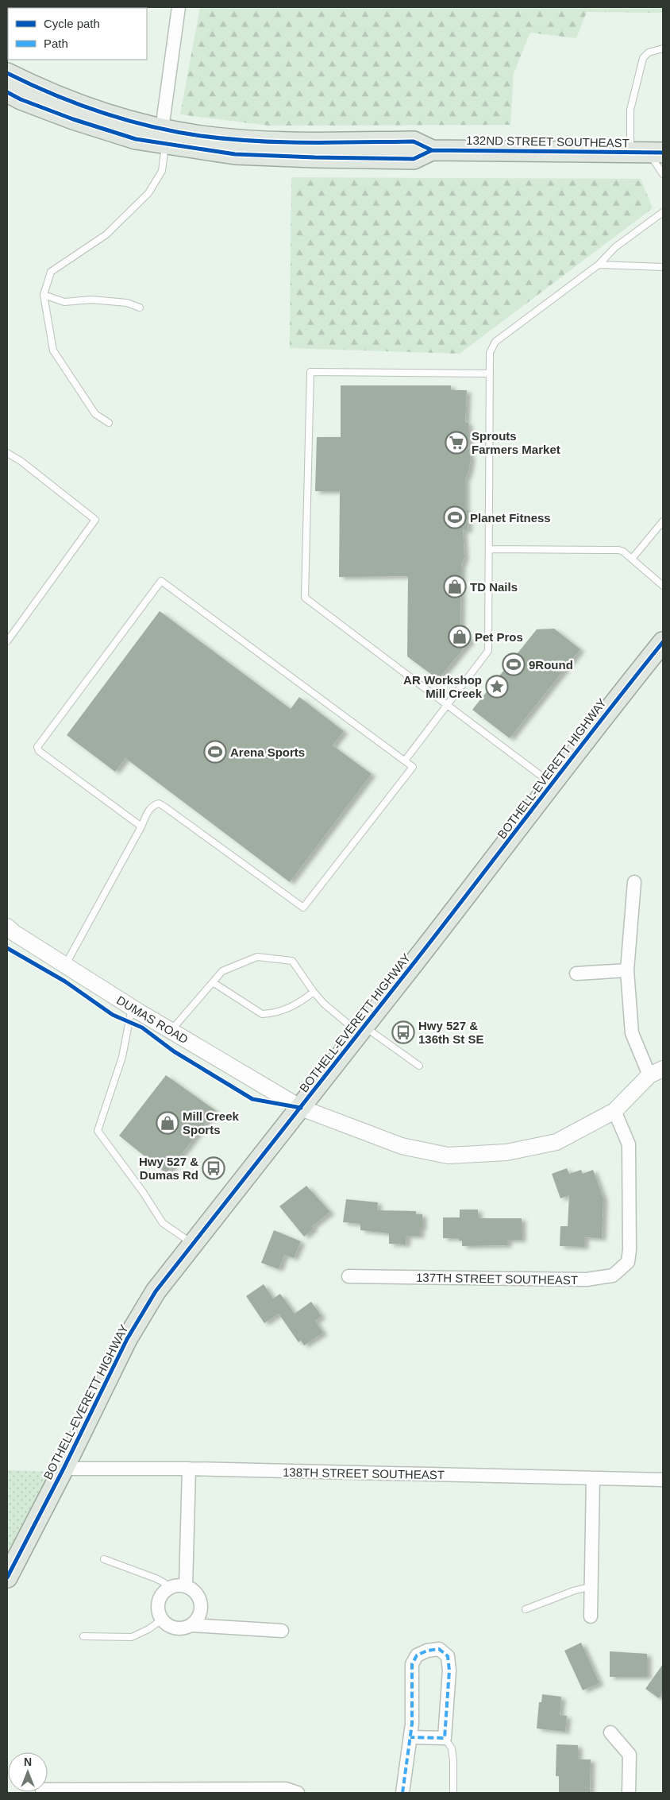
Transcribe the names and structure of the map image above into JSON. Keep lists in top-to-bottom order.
{
  "streets": {
    "main road": ["132ND STREET SOUTHEAST", "BOTHELL-EVERETT HIGHWAY"],
    "street": ["DUMAS ROAD", "137TH STREET SOUTHEAST", "138TH STREET SOUTHEAST"]
  },
  "crossings": [
    ["BOTHELL-EVERETT HIGHWAY", "DUMAS ROAD"],
    ["BOTHELL-EVERETT HIGHWAY", "138TH STREET SOUTHEAST"],
    ["DUMAS ROAD", "137TH STREET SOUTHEAST"]
  ],
  "places": {
    "supermarket": ["Sprouts Farmers Market"],
    "sports": ["Planet Fitness", "9Round", "Arena Sports"],
    "shop": ["TD Nails", "Pet Pros", "Mill Creek Sports"],
    "place": ["AR Workshop Mill Creek"],
    "bus stop": ["Hwy 527 & 136th St SE", "Hwy 527 & Dumas Rd"]
  },
  "legend": ["Cycle path", "Path"],
  "north": "top"
}
